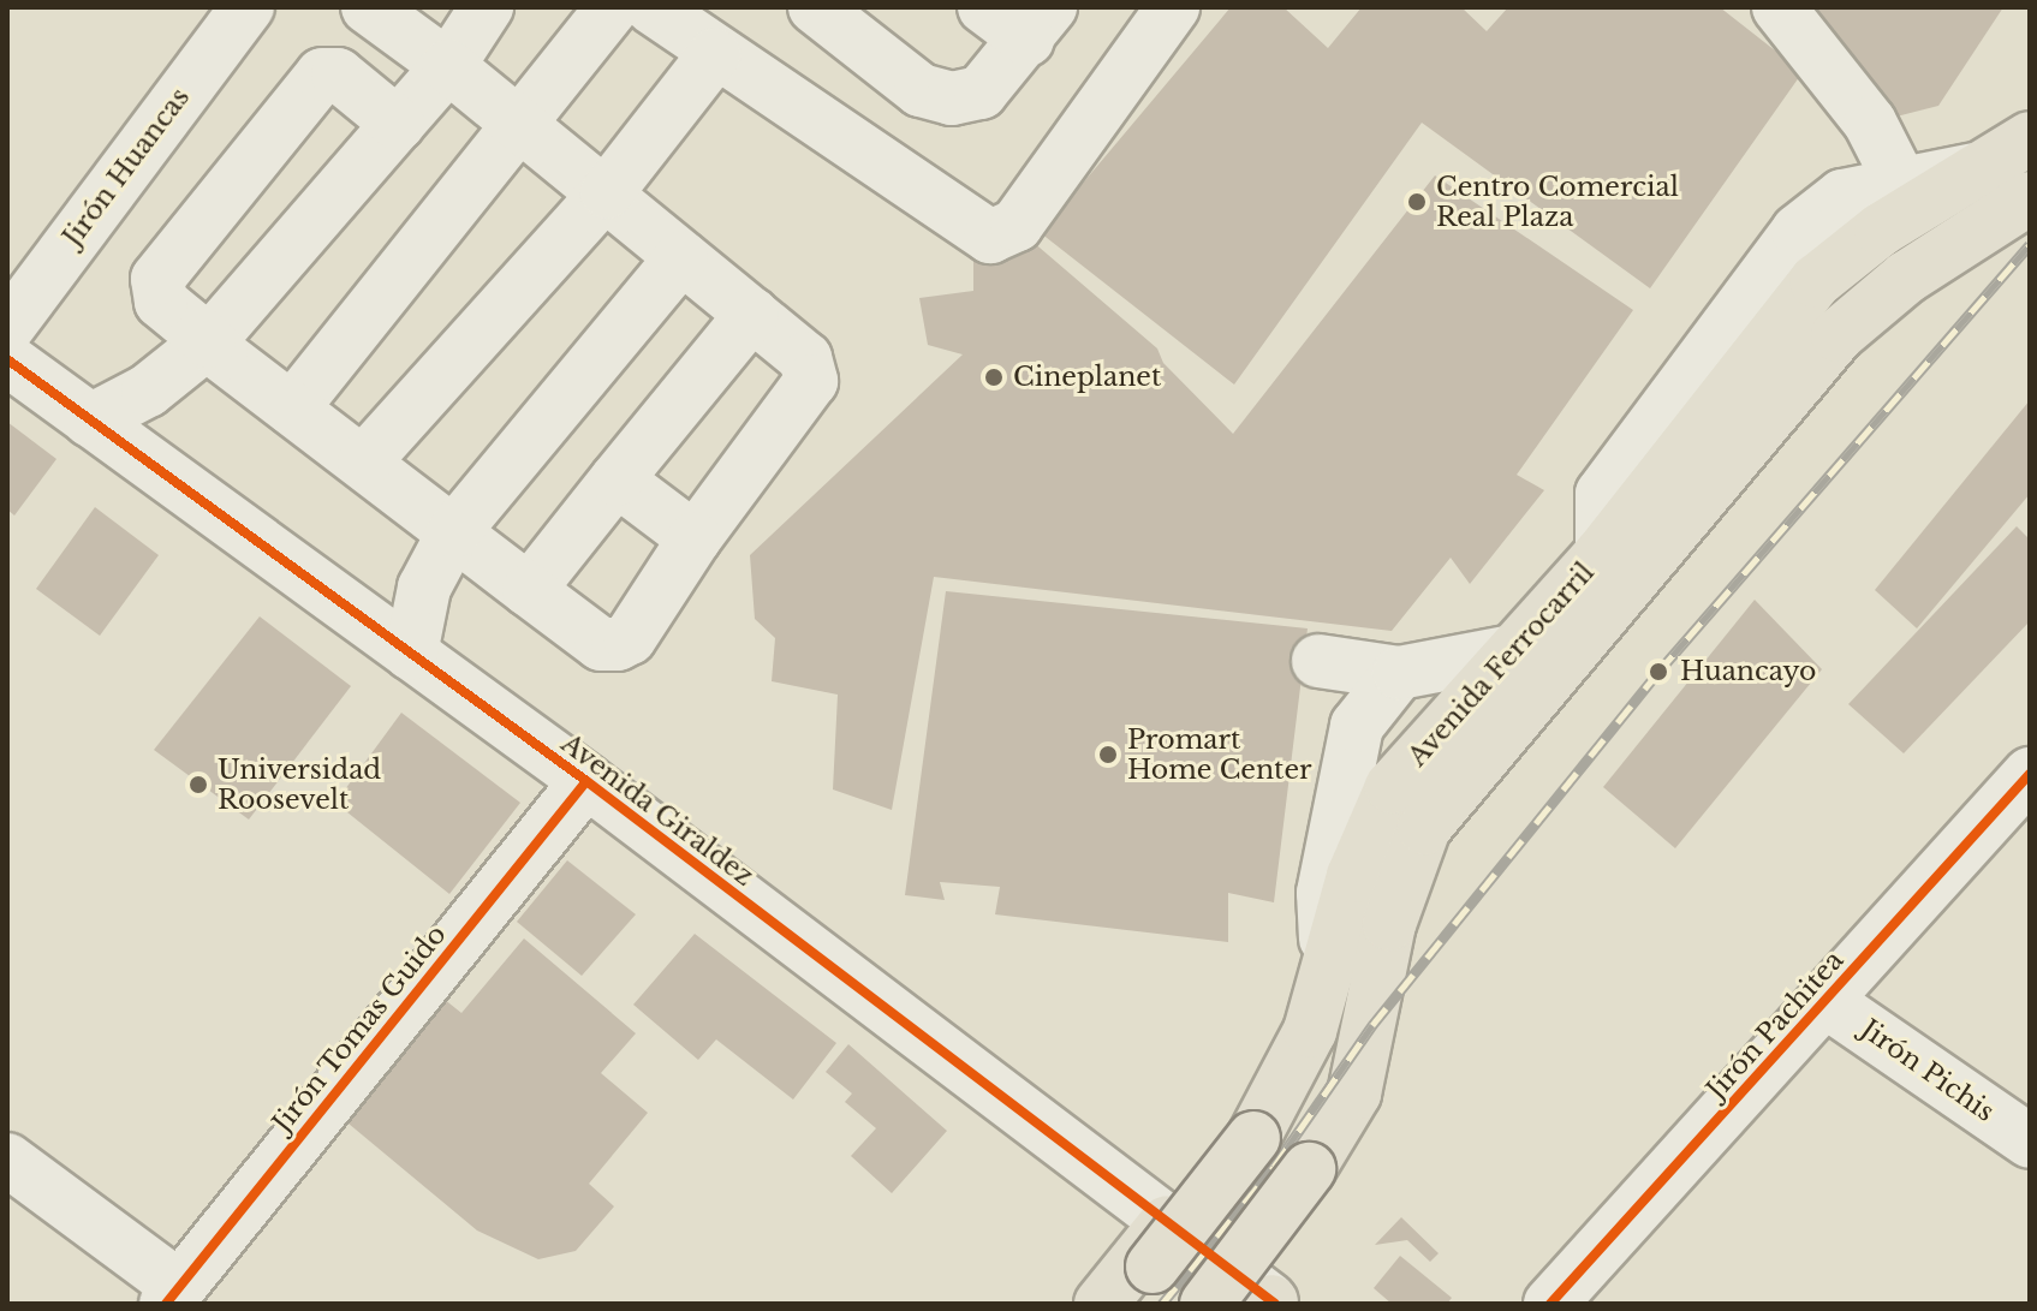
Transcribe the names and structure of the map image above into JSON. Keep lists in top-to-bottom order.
{
  "streets": {
    "main road": ["Avenida Ferrocarril"],
    "street": [
      "Jirón Huancas",
      "Avenida Giraldez",
      "Jirón Pachitea",
      "Jirón Tomas Guido",
      "Jirón Pichis"
    ]
  },
  "crossings": [
    ["Avenida Giraldez", "Jirón Tomas Guido"],
    ["Jirón Pachitea", "Jirón Pichis"]
  ],
  "places": [
    "Centro Comercial Real Plaza",
    "Cineplanet",
    "Huancayo",
    "Promart Home Center",
    "Universidad Roosevelt"
  ]
}
